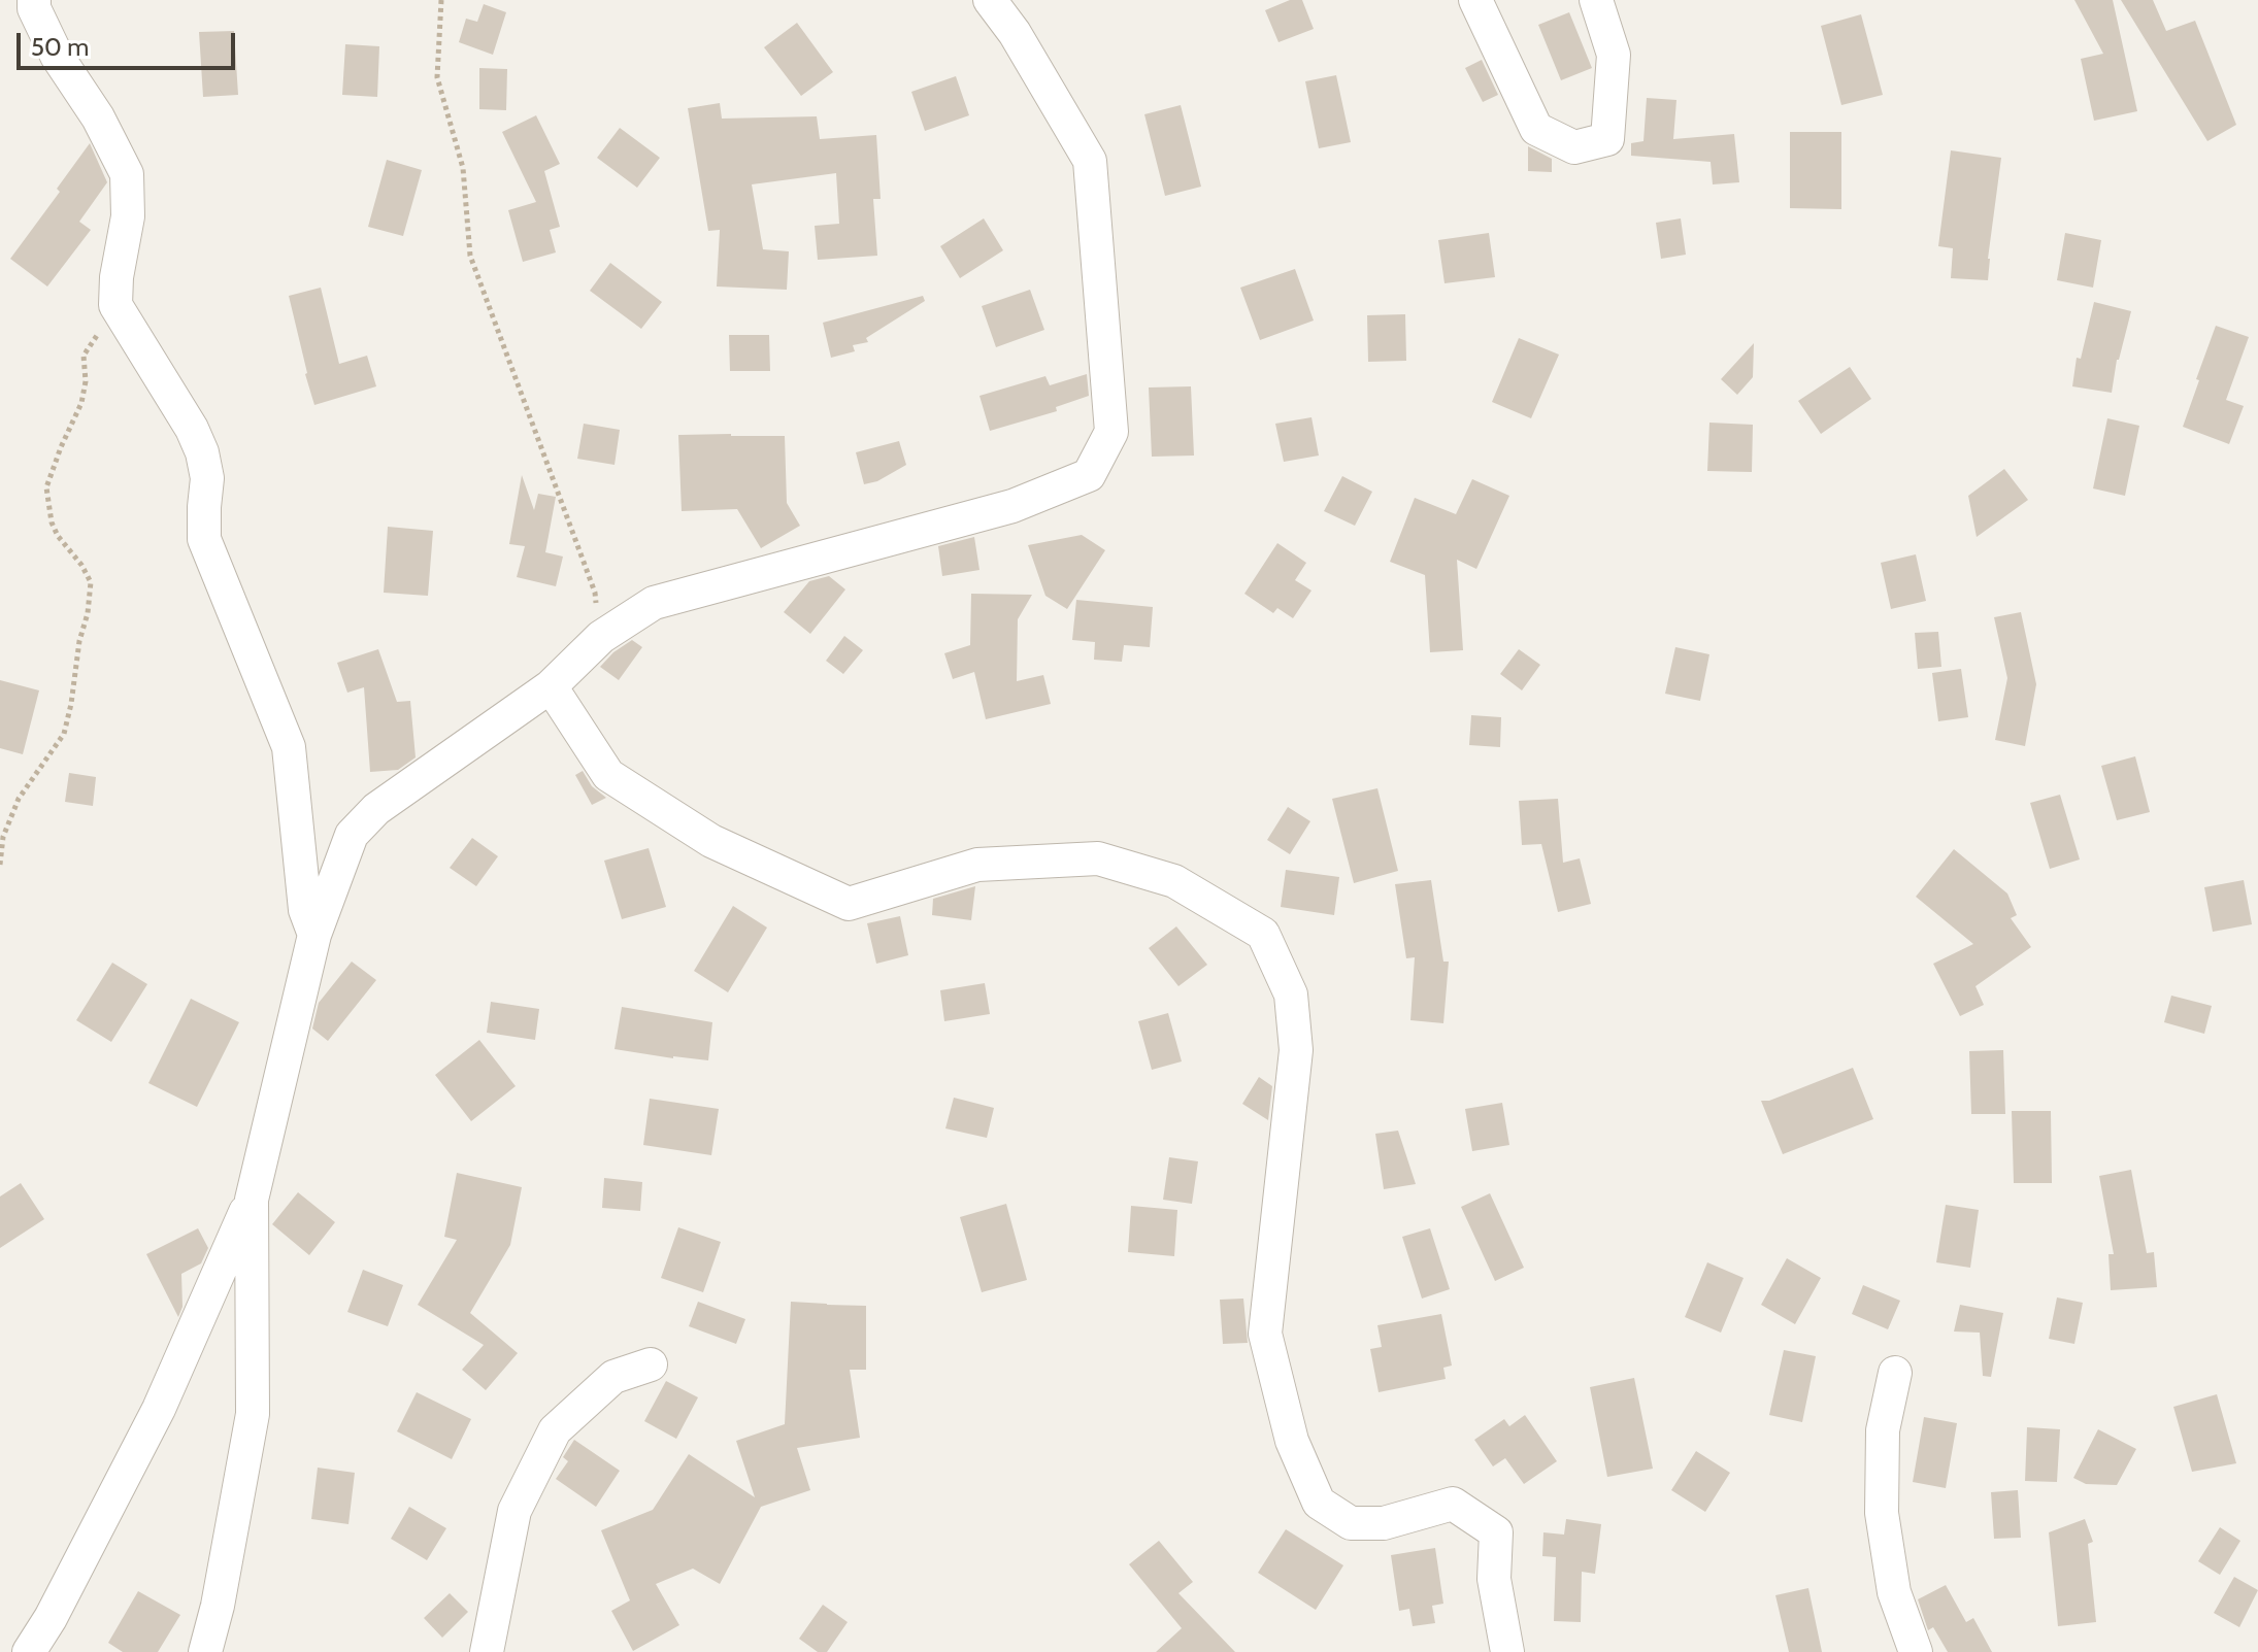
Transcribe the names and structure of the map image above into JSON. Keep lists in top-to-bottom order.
{
  "scale_bar": "50 m"
}
